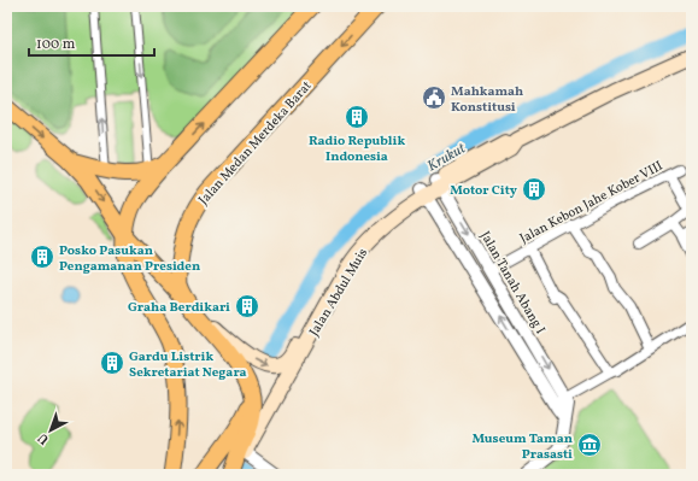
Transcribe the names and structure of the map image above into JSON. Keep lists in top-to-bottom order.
{
  "streets": {
    "main road": ["Jalan Medan Merdeka Barat", "Jalan Abdul Muis"],
    "street": ["Jalan Kebon Jahe Kober VIII", "Jalan Tanah Abang I"]
  },
  "crossings": [
    ["Jalan Medan Merdeka Barat", "Jalan Abdul Muis"],
    ["Jalan Kebon Jahe Kober VIII", "Jalan Tanah Abang I"],
    ["Jalan Tanah Abang I", "Jalan Abdul Muis"]
  ],
  "water": ["Krukut"],
  "places": {
    "public building": ["Mahkamah Konstitusi"],
    "building": [
      "Radio Republik Indonesia",
      "Motor City",
      "Posko Pasukan Pengamanan Presiden",
      "Graha Berdikari",
      "Gardu Listrik Sekretariat Negara"
    ],
    "museum": ["Museum Taman Prasasti"]
  },
  "scale_bar": "100 m",
  "north": "bottom left"
}
